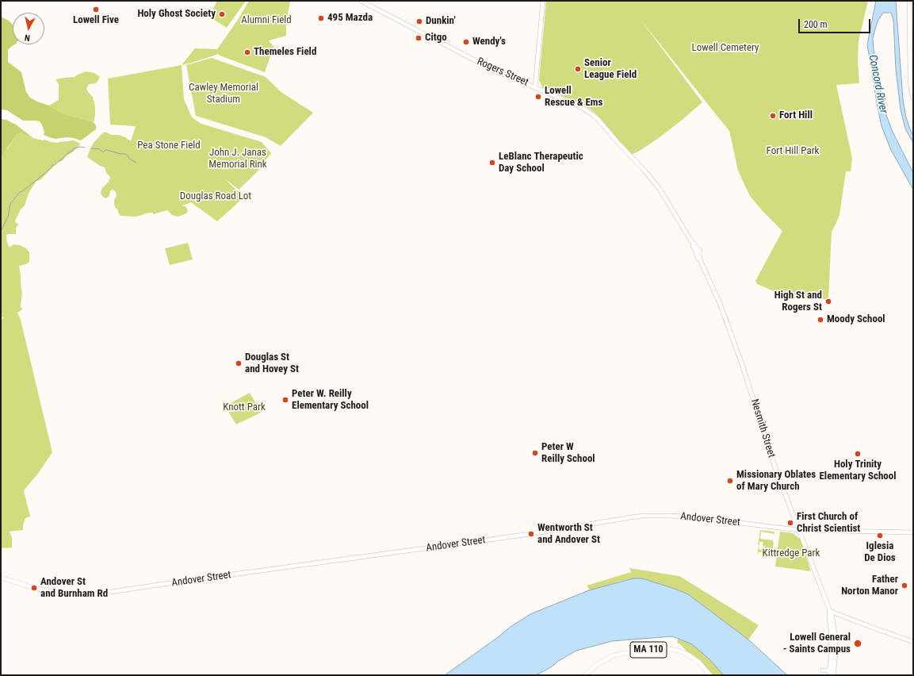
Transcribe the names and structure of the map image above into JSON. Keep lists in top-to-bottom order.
{
  "streets": {
    "main road": [
      "Rogers Street",
      "Nesmith Street",
      "Andover Street",
      "MA 110"
    ]
  },
  "crossings": [
    ["Rogers Street", "Nesmith Street"],
    ["Nesmith Street", "Andover Street"]
  ],
  "water": ["Concord River"],
  "parks": [
    "Alumni Field",
    "Lowell Cemetery",
    "Cawley Memorial Stadium",
    "Pea Stone Field",
    "Fort Hill Park",
    "John J. Janas Memorial Rink",
    "Douglas Road Lot",
    "Knott Park",
    "Kittredge Park"
  ],
  "places": [
    "Lowell Five",
    "Holy Ghost Society",
    "495 Mazda",
    "Dunkin'",
    "Citgo",
    "Wendy's",
    "Themeles Field",
    "Senior League Field",
    "Lowell Rescue & Ems",
    "Fort Hill",
    "LeBlanc Therapeutic Day School",
    "High St and Rogers St",
    "Moody School",
    "Douglas St and Hovey St",
    "Peter W. Reilly Elementary School",
    "Peter W Reilly School",
    "Holy Trinity Elementary School",
    "Missionary Oblates of Mary Church",
    "First Church of Christ Scientist",
    "Wentworth St and Andover St",
    "Iglesia De Dios",
    "Father Norton Manor",
    "Andover St and Burnham Rd",
    "Lowell General - Saints Campus"
  ],
  "scale_bar": "200 m",
  "north": "bottom"
}
